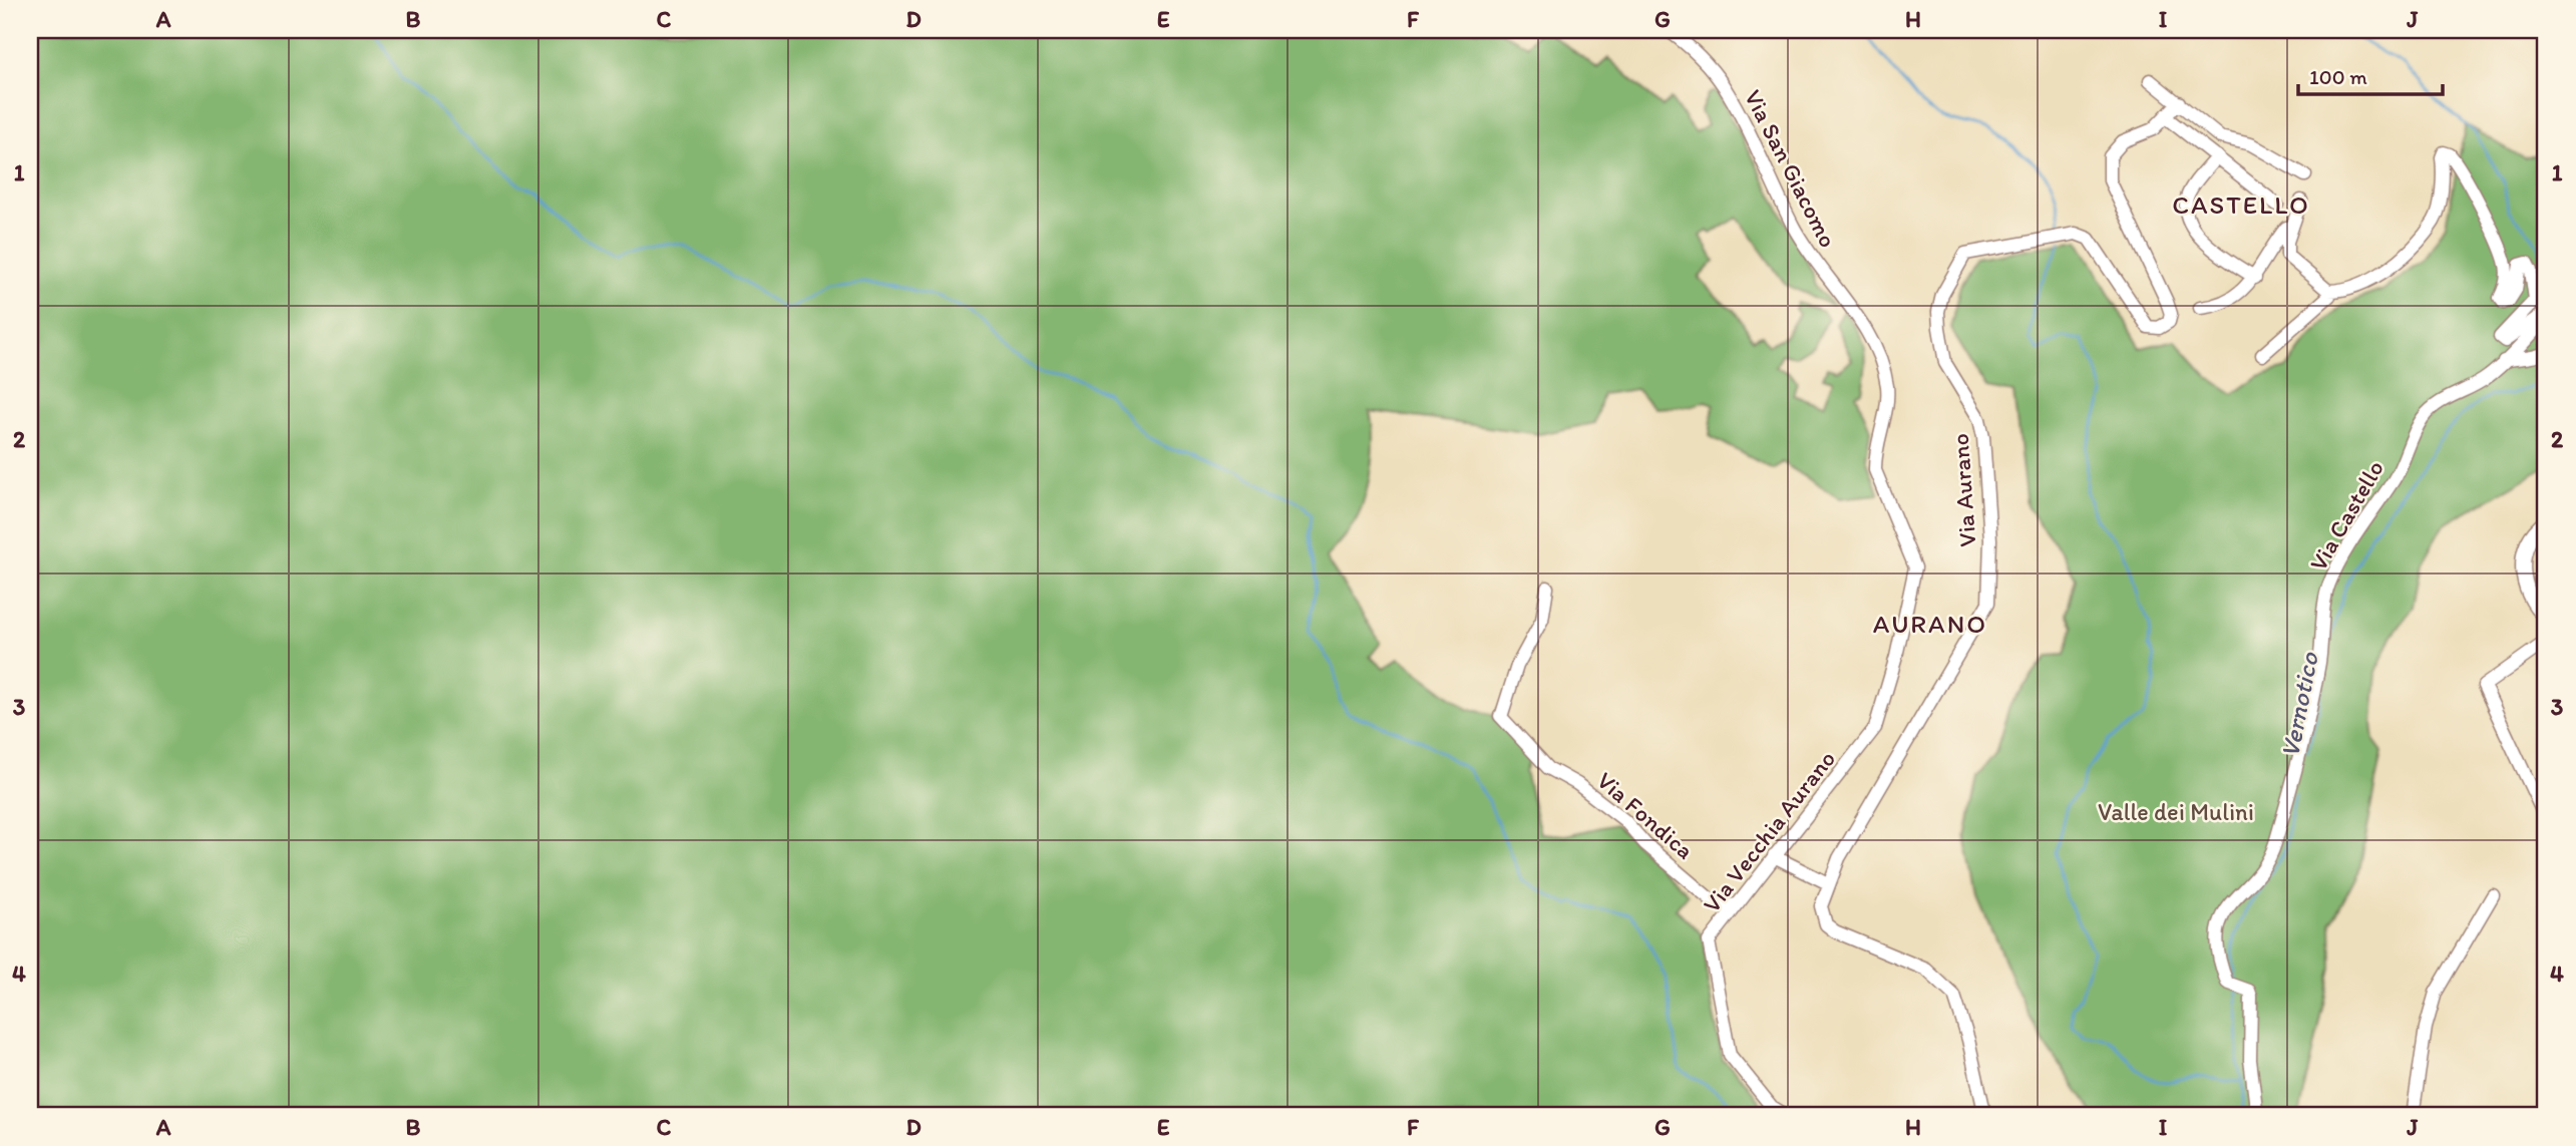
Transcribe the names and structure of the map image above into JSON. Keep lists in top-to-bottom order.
{
  "streets": {
    "street": [
      "Via San Giacomo",
      "Via Aurano",
      "Via Castello",
      "Via Fondica",
      "Via Vecchia Aurano"
    ]
  },
  "crossings": [
    ["Via San Giacomo", "Via Vecchia Aurano"],
    ["Via Fondica", "Via Vecchia Aurano"]
  ],
  "districts": ["CASTELLO", "AURANO"],
  "water": ["Vernotico"],
  "parks": ["Valle dei Mulini"],
  "scale_bar": "100 m",
  "grid": {
    "columns": [
      "A",
      "B",
      "C",
      "D",
      "E",
      "F",
      "G",
      "H",
      "I",
      "J"
    ],
    "rows": [
      "1",
      "2",
      "3",
      "4"
    ]
  }
}
